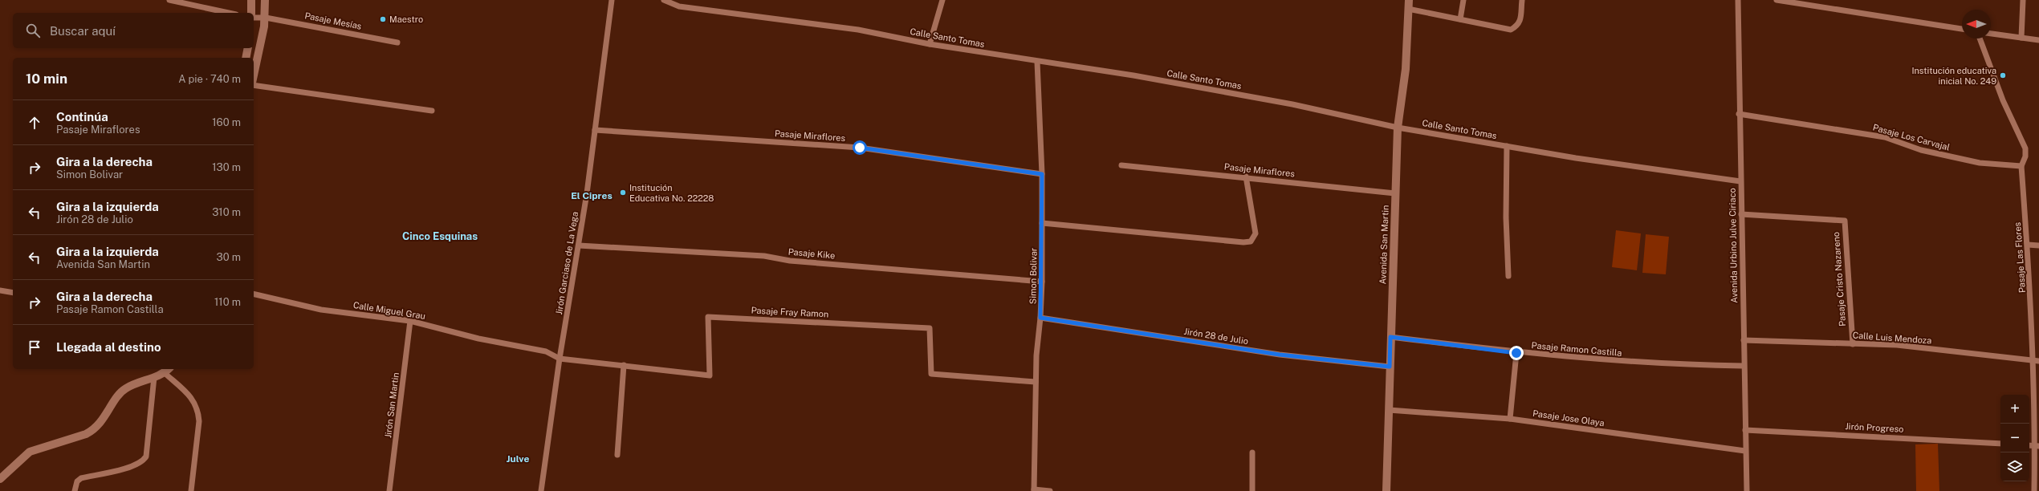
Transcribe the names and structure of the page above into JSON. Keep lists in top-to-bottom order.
{
  "streets": {
    "street": [
      "Pasaje Mesías",
      "Calle Santo Tomas",
      "Pasaje Miraflores",
      "Pasaje Los Carvajal",
      "Avenida San Martin",
      "Avenida Urbino Julve Ciriaco",
      "Pasaje Kike",
      "Pasaje Las Flores",
      "Jirón Garciaso de La Vega",
      "Simon Bolivar",
      "Pasaje Cristo Nazareno",
      "Calle Miguel Grau",
      "Pasaje Fray Ramon",
      "Jirón 28 de Julio",
      "Calle Luis Mendoza",
      "Pasaje Ramon Castilla",
      "Jirón San Martin",
      "Pasaje Jose Olaya",
      "Jirón Progreso"
    ]
  },
  "crossings": [
    ["Calle Santo Tomas", "Avenida San Martin"],
    ["Calle Santo Tomas", "Avenida Urbino Julve Ciriaco"],
    ["Calle Santo Tomas", "Simon Bolivar"],
    ["Pasaje Miraflores", "Avenida San Martin"],
    ["Pasaje Miraflores", "Jirón Garciaso de La Vega"],
    ["Pasaje Miraflores", "Simon Bolivar"],
    ["Pasaje Los Carvajal", "Avenida Urbino Julve Ciriaco"],
    ["Pasaje Los Carvajal", "Pasaje Las Flores"],
    ["Avenida San Martin", "Jirón 28 de Julio"],
    ["Avenida San Martin", "Pasaje Ramon Castilla"],
    ["Avenida San Martin", "Pasaje Jose Olaya"],
    ["Avenida Urbino Julve Ciriaco", "Pasaje Cristo Nazareno"],
    ["Avenida Urbino Julve Ciriaco", "Calle Luis Mendoza"],
    ["Avenida Urbino Julve Ciriaco", "Pasaje Ramon Castilla"],
    ["Avenida Urbino Julve Ciriaco", "Pasaje Jose Olaya"],
    ["Avenida Urbino Julve Ciriaco", "Jirón Progreso"],
    ["Pasaje Kike", "Jirón Garciaso de La Vega"],
    ["Pasaje Kike", "Simon Bolivar"],
    ["Pasaje Las Flores", "Calle Luis Mendoza"],
    ["Jirón Garciaso de La Vega", "Calle Miguel Grau"],
    ["Jirón Garciaso de La Vega", "Pasaje Fray Ramon"],
    ["Simon Bolivar", "Pasaje Fray Ramon"],
    ["Simon Bolivar", "Jirón 28 de Julio"],
    ["Pasaje Cristo Nazareno", "Calle Luis Mendoza"],
    ["Calle Miguel Grau", "Pasaje Fray Ramon"],
    ["Calle Miguel Grau", "Jirón San Martin"]
  ],
  "districts": ["El Cipres", "Cinco Esquinas", "Julve"],
  "places": ["Maestro", "Institución educativa inicial No. 249", "Institución Educativa No. 22228"],
  "north": "left",
  "page": {
    "search": "Buscar aquí",
    "heading": ["10 min", "A pie · 740 m"],
    "list": [
      ["Continúa", "Pasaje Miraflores", "160 m"],
      ["Gira a la derecha", "Simon Bolivar", "130 m"],
      ["Gira a la izquierda", "Jirón 28 de Julio", "310 m"],
      ["Gira a la izquierda", "Avenida San Martin", "30 m"],
      ["Gira a la derecha", "Pasaje Ramon Castilla", "110 m"],
      "Llegada al destino"
    ],
    "map_buttons": ["+", "−"]
  }
}
